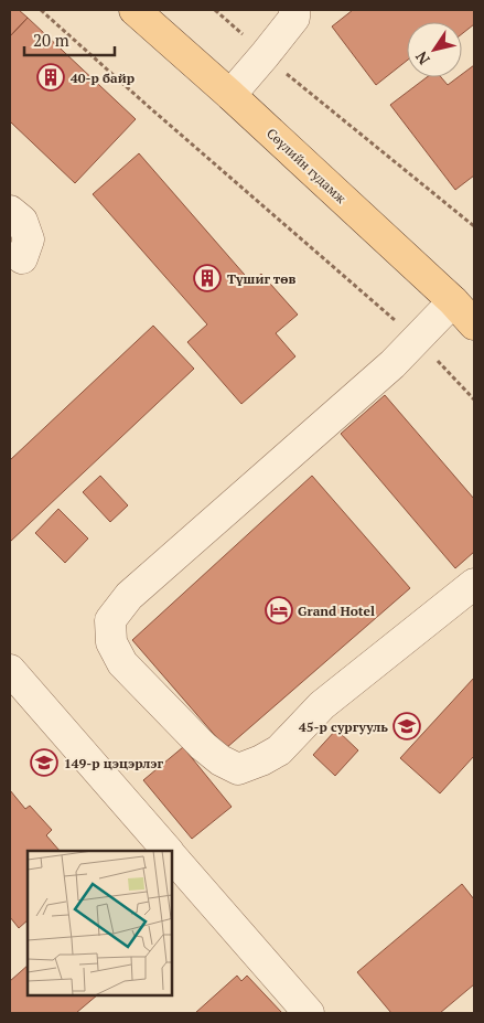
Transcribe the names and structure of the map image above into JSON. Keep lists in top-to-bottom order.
{
  "streets": {
    "main road": ["Сөүлийн гудамж"]
  },
  "places": {
    "building": ["40-р байр", "Түшиг төв"],
    "hotel": ["Grand Hotel"],
    "school or university": ["45-р сургууль", "149-р цэцэрлэг"]
  },
  "scale_bar": "20 m",
  "north": "bottom left"
}
